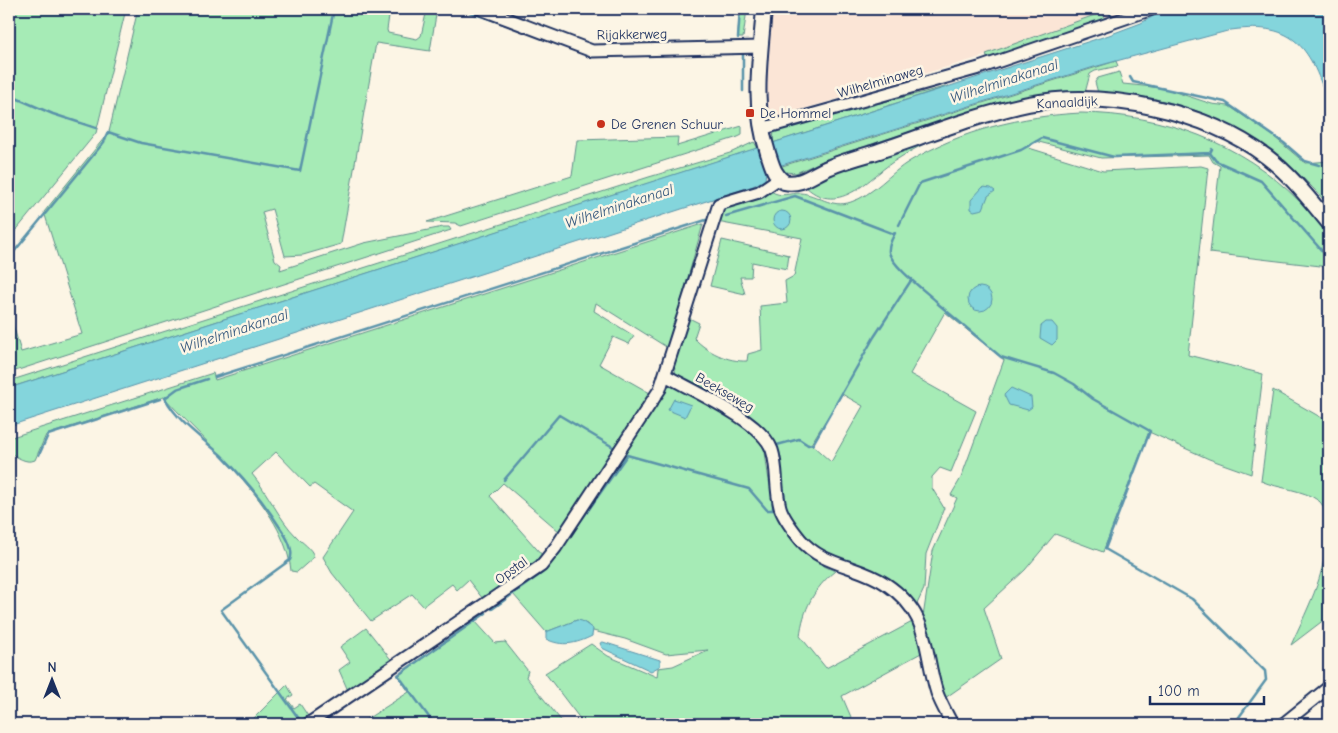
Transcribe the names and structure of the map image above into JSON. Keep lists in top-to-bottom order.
{
  "streets": {
    "main road": ["Kanaaldijk"],
    "street": [
      "Rijakkerweg",
      "Wilhelminaweg",
      "Beekseweg",
      "Opstal"
    ]
  },
  "crossings": [
    ["Beekseweg", "Opstal"]
  ],
  "water": ["Wilhelminakanaal"],
  "places": {
    "transit": ["De Hommel"],
    "other": ["De Grenen Schuur"]
  },
  "scale_bar": "100 m",
  "north": "top"
}
